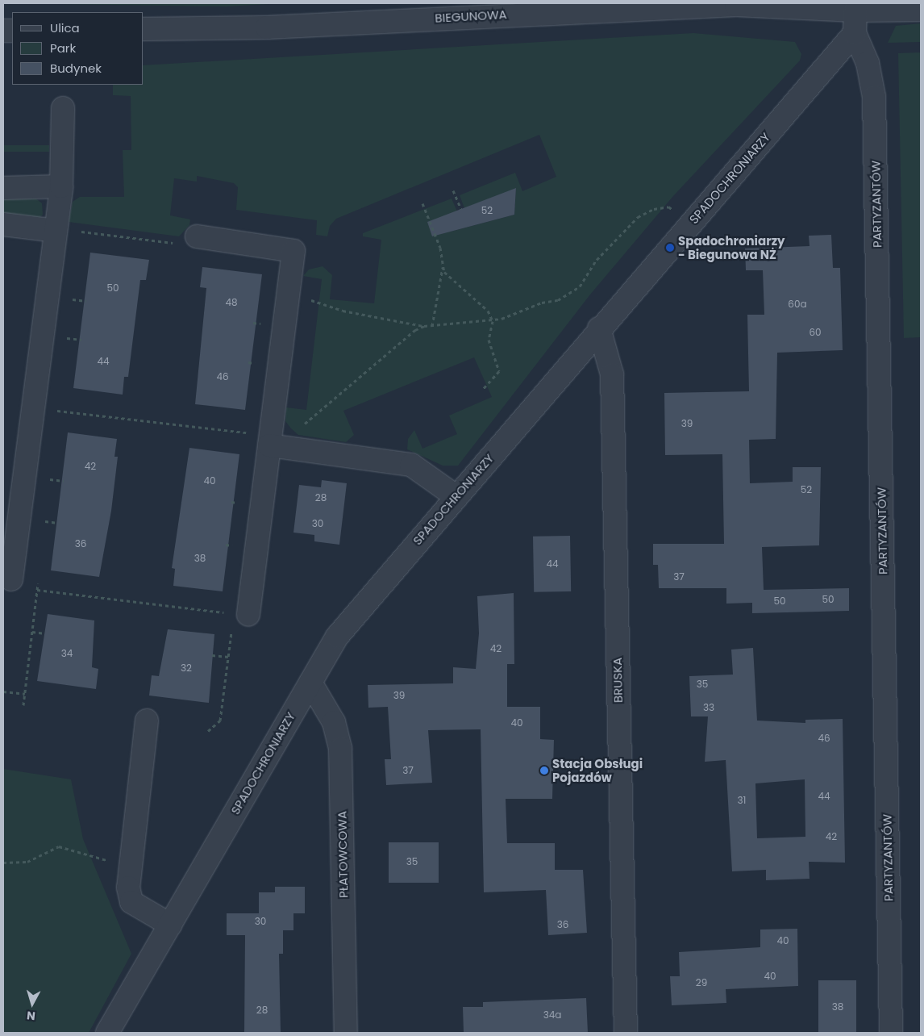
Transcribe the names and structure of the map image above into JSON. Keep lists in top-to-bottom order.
{
  "streets": {
    "street": [
      "BIEGUNOWA",
      "SPADOCHRONIARZY",
      "PARTYZANTÓW",
      "BRUSKA",
      "PŁATOWCOWA"
    ]
  },
  "crossings": [
    ["SPADOCHRONIARZY", "PARTYZANTÓW"],
    ["SPADOCHRONIARZY", "BRUSKA"],
    ["SPADOCHRONIARZY", "PŁATOWCOWA"]
  ],
  "places": ["Spadochroniarzy - Biegunowa NŻ", "Stacja Obsługi Pojazdów"],
  "house_numbers": [
    "52",
    "50",
    "48",
    "60a",
    "60",
    "44",
    "46",
    "39",
    "42",
    "40",
    "52",
    "28",
    "30",
    "36",
    "38",
    "44",
    "37",
    "50",
    "50",
    "42",
    "34",
    "32",
    "35",
    "39",
    "33",
    "40",
    "46",
    "37",
    "44",
    "31",
    "42",
    "35",
    "30",
    "36",
    "40",
    "40",
    "29",
    "38",
    "28",
    "34a"
  ],
  "legend": ["Ulica", "Park", "Budynek"],
  "north": "bottom"
}
